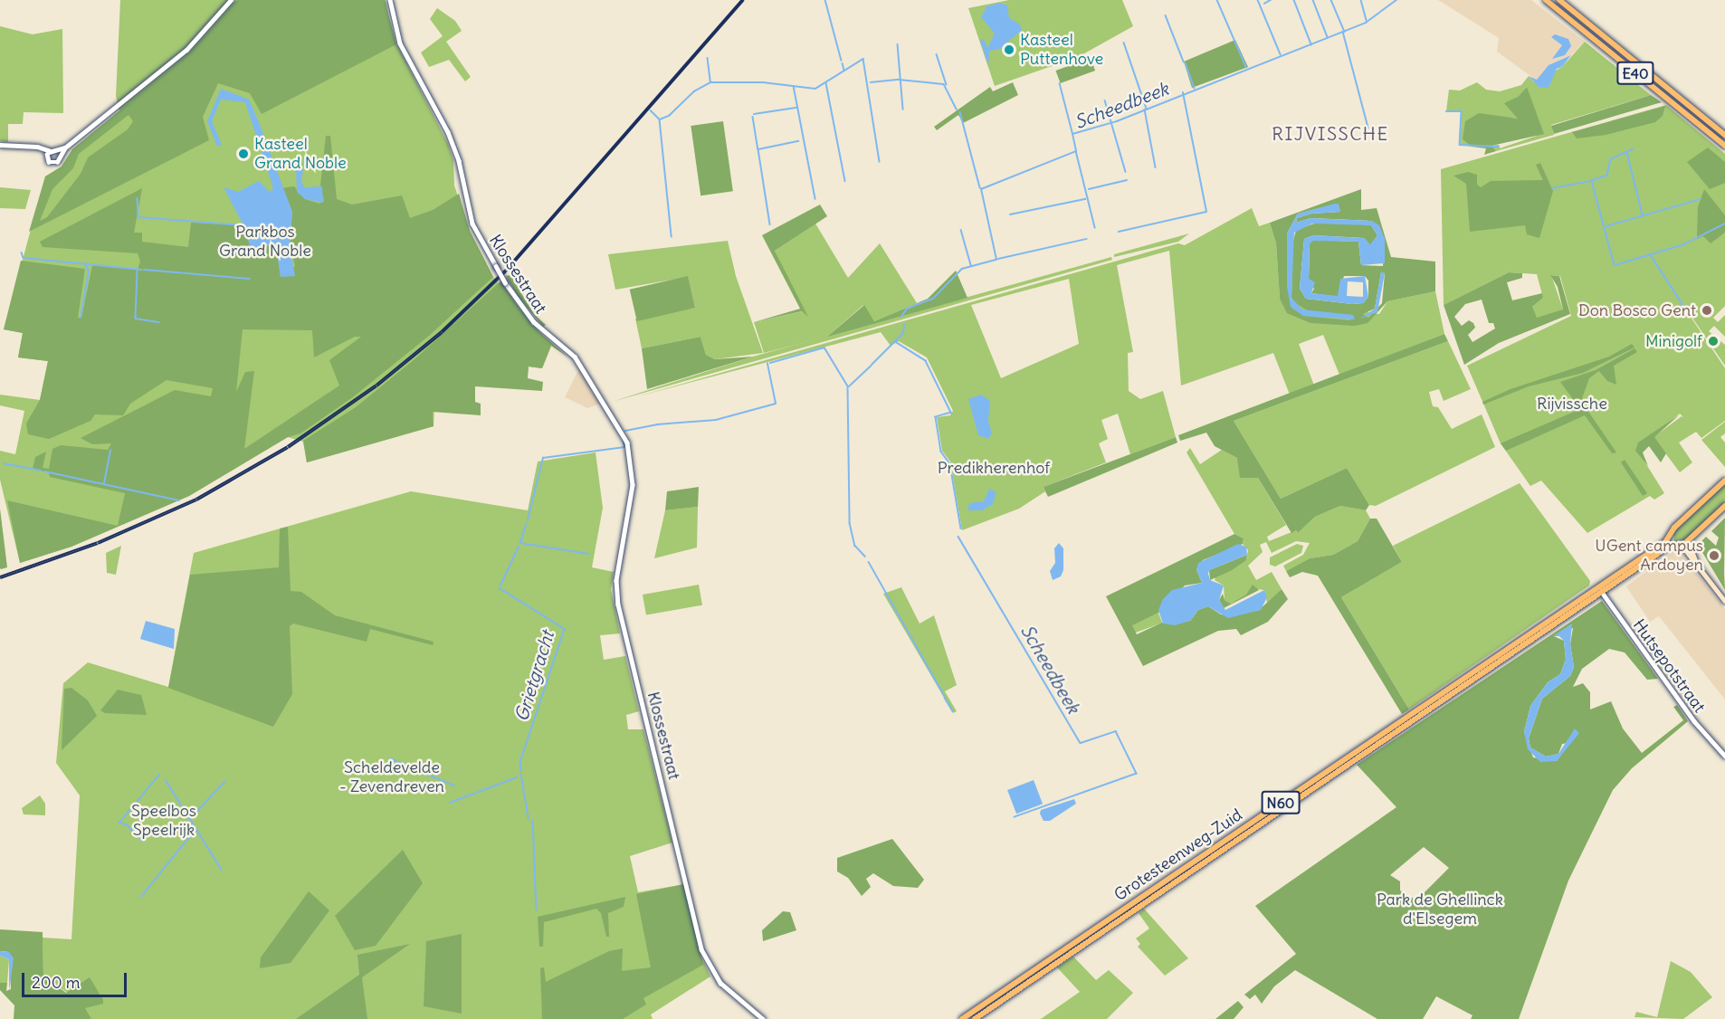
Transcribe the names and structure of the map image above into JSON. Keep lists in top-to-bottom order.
{
  "streets": {
    "highway": ["E40", "N60", "Grotesteenweg-Zuid"],
    "street": ["Klossestraat", "Hutsepotstraat"]
  },
  "crossings": [
    ["Hutsepotstraat", "N60"],
    ["Hutsepotstraat", "Grotesteenweg-Zuid"],
    ["N60", "Grotesteenweg-Zuid"]
  ],
  "districts": ["RIJVISSCHE"],
  "water": ["Scheedbeek", "Grietgracht"],
  "parks": [
    "Parkbos Grand Noble",
    "Rijvissche",
    "Predikherenhof",
    "Scheldevelde - Zevendreven",
    "Speelbos Speelrijk",
    "Park de Ghellinck d'Elsegem"
  ],
  "places": [
    "Kasteel Puttenhove",
    "Kasteel Grand Noble",
    "Don Bosco Gent",
    "Minigolf",
    "UGent campus Ardoyen"
  ],
  "scale_bar": "200 m"
}
